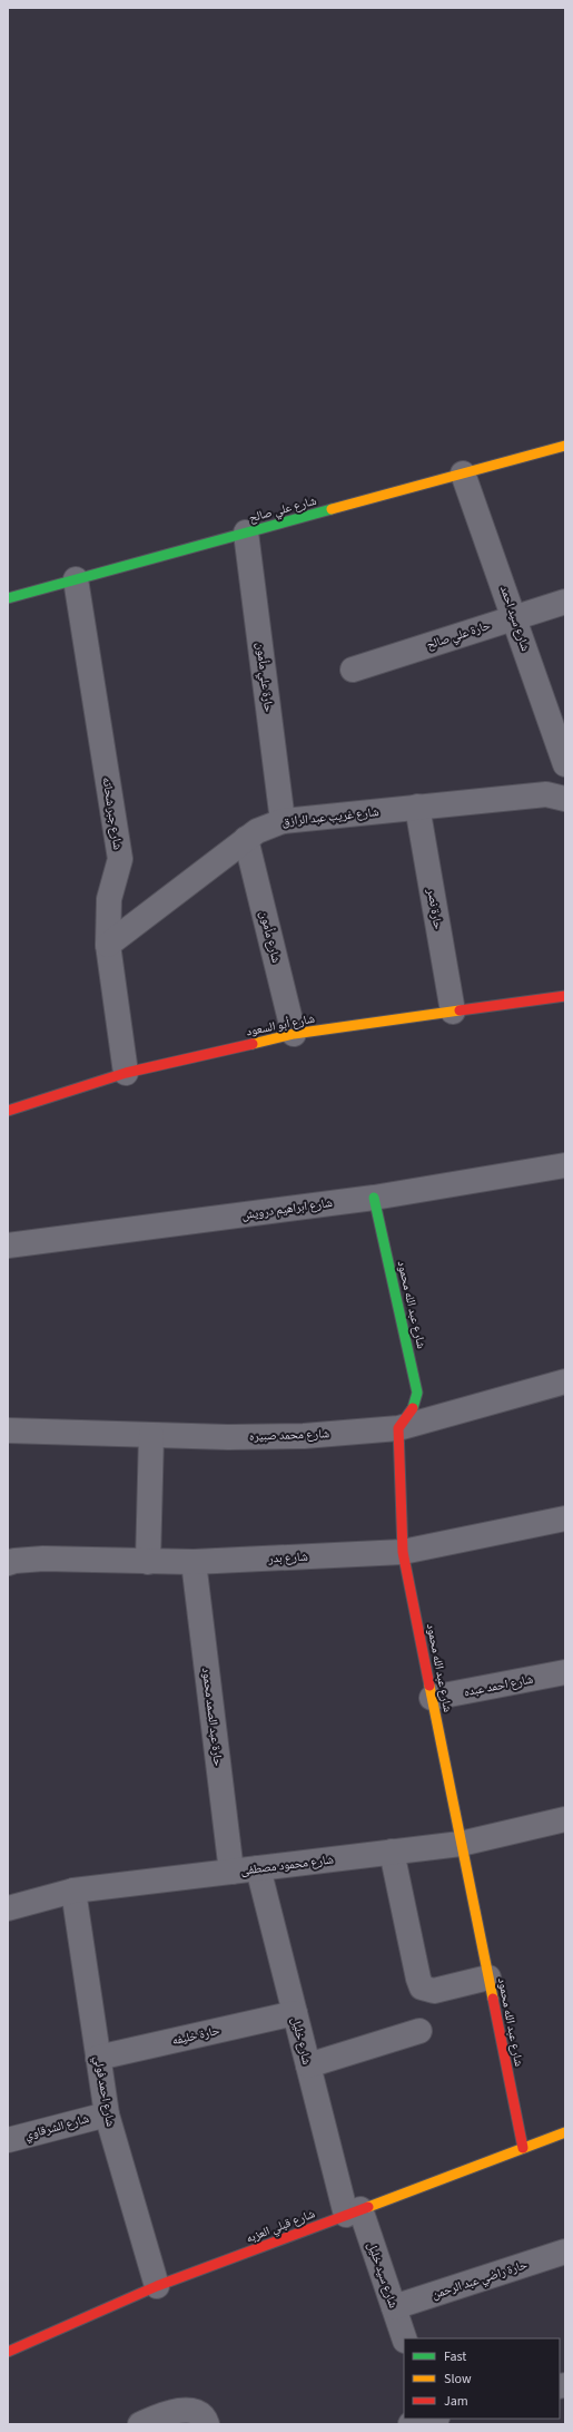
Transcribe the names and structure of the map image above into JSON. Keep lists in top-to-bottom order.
{
  "streets": {
    "street": [
      "شارع علي صالح",
      "شارع سيد احمد",
      "حارة علي صالح",
      "حارة علي مأمون",
      "شارع جبر شحاته",
      "شارع غريب عبد الرازق",
      "حارة نصر",
      "شارع مأمون",
      "شارع أبو السعود",
      "شارع ابراهيم درويش",
      "شارع عبد الله محمود",
      "شارع محمد صبيره",
      "شارع بدر",
      "شارع احمد عبده",
      "حارة عبد الصمد محمود",
      "شارع محمود مصطفى",
      "حارة خليفه",
      "شارع خليل",
      "شارع احمد فولي",
      "شارع الشرقاوي",
      "شارع قبلي العزبه",
      "شارع سيد خليل",
      "حارة راضي عبد الرحمن"
    ]
  },
  "crossings": [
    ["شارع علي صالح", "شارع سيد احمد"],
    ["شارع علي صالح", "حارة علي مأمون"],
    ["شارع علي صالح", "شارع جبر شحاته"],
    ["شارع سيد احمد", "حارة علي صالح"],
    ["حارة علي مأمون", "شارع غريب عبد الرازق"],
    ["شارع جبر شحاته", "شارع غريب عبد الرازق"],
    ["شارع جبر شحاته", "شارع أبو السعود"],
    ["شارع غريب عبد الرازق", "حارة نصر"],
    ["شارع غريب عبد الرازق", "شارع مأمون"],
    ["حارة نصر", "شارع أبو السعود"],
    ["شارع مأمون", "شارع أبو السعود"],
    ["شارع ابراهيم درويش", "شارع عبد الله محمود"],
    ["شارع عبد الله محمود", "شارع محمد صبيره"],
    ["شارع عبد الله محمود", "شارع بدر"],
    ["شارع عبد الله محمود", "شارع احمد عبده"],
    ["شارع عبد الله محمود", "شارع محمود مصطفى"],
    ["شارع عبد الله محمود", "شارع قبلي العزبه"],
    ["شارع بدر", "حارة عبد الصمد محمود"],
    ["حارة عبد الصمد محمود", "شارع محمود مصطفى"],
    ["شارع محمود مصطفى", "شارع خليل"],
    ["شارع محمود مصطفى", "شارع احمد فولي"],
    ["حارة خليفه", "شارع خليل"],
    ["حارة خليفه", "شارع احمد فولي"],
    ["شارع خليل", "شارع قبلي العزبه"],
    ["شارع خليل", "شارع سيد خليل"],
    ["شارع احمد فولي", "شارع الشرقاوي"],
    ["شارع احمد فولي", "شارع قبلي العزبه"],
    ["شارع قبلي العزبه", "شارع سيد خليل"],
    ["شارع سيد خليل", "حارة راضي عبد الرحمن"]
  ],
  "legend": ["Fast", "Slow", "Jam"]
}
